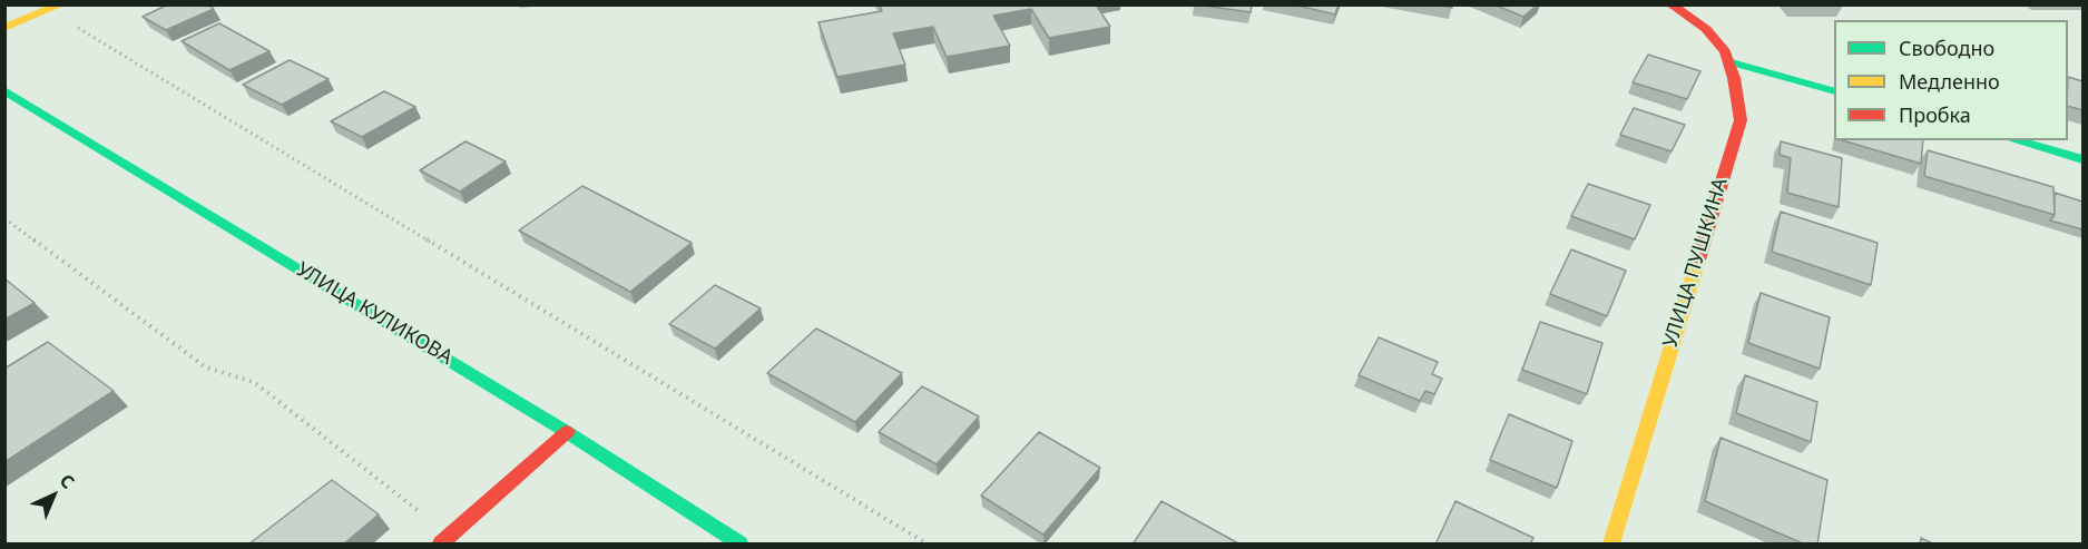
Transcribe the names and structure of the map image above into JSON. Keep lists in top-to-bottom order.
{
  "streets": {
    "street": ["УЛИЦА ПУШКИНА", "УЛИЦА КУЛИКОВА"]
  },
  "legend": ["Свободно", "Медленно", "Пробка"],
  "north": "top right"
}
